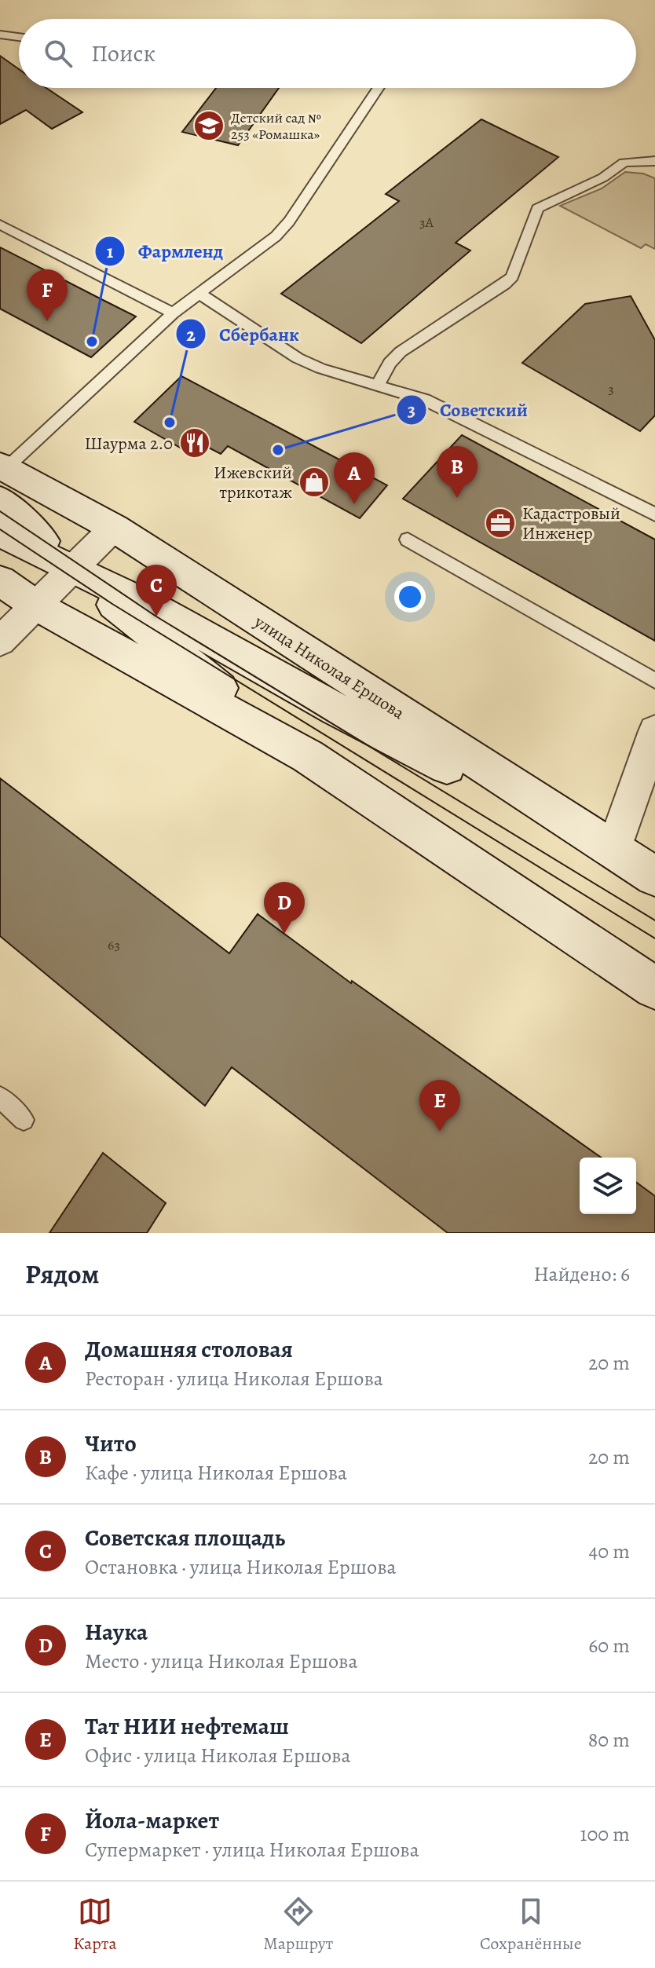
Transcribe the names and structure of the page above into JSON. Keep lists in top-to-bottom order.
{
  "streets": {
    "main road": ["улица Николая Ершова"]
  },
  "places": {
    "school or university": ["Детский сад № 253 «Ромашка»"],
    "other": ["Фармленд", "Сбербанк", "Советский"],
    "restaurant": ["Шаурма 2.0"],
    "shop": ["Ижевский трикотаж"],
    "office": ["Кадастровый Инженер"]
  },
  "house_numbers": ["3А", "3", "63"],
  "page": {
    "search": "Поиск",
    "pins": [
      "F",
      "B",
      "A",
      "C",
      "D",
      "E"
    ],
    "heading": ["Рядом", "Найдено: 6"],
    "list": [
      {
        "mark": "A",
        "name": "Домашняя столовая",
        "note": "Ресторан · улица Николая Ершова",
        "value": "20 m"
      },
      {
        "mark": "B",
        "name": "Чито",
        "note": "Кафе · улица Николая Ершова",
        "value": "20 m"
      },
      {
        "mark": "C",
        "name": "Советская площадь",
        "note": "Остановка · улица Николая Ершова",
        "value": "40 m"
      },
      {
        "mark": "D",
        "name": "Наука",
        "note": "Место · улица Николая Ершова",
        "value": "60 m"
      },
      {
        "mark": "E",
        "name": "Тат НИИ нефтемаш",
        "note": "Офис · улица Николая Ершова",
        "value": "80 m"
      },
      {
        "mark": "F",
        "name": "Йола-маркет",
        "note": "Супермаркет · улица Николая Ершова",
        "value": "100 m"
      }
    ],
    "nav": ["Карта", "Маршрут", "Сохранённые"]
  }
}
